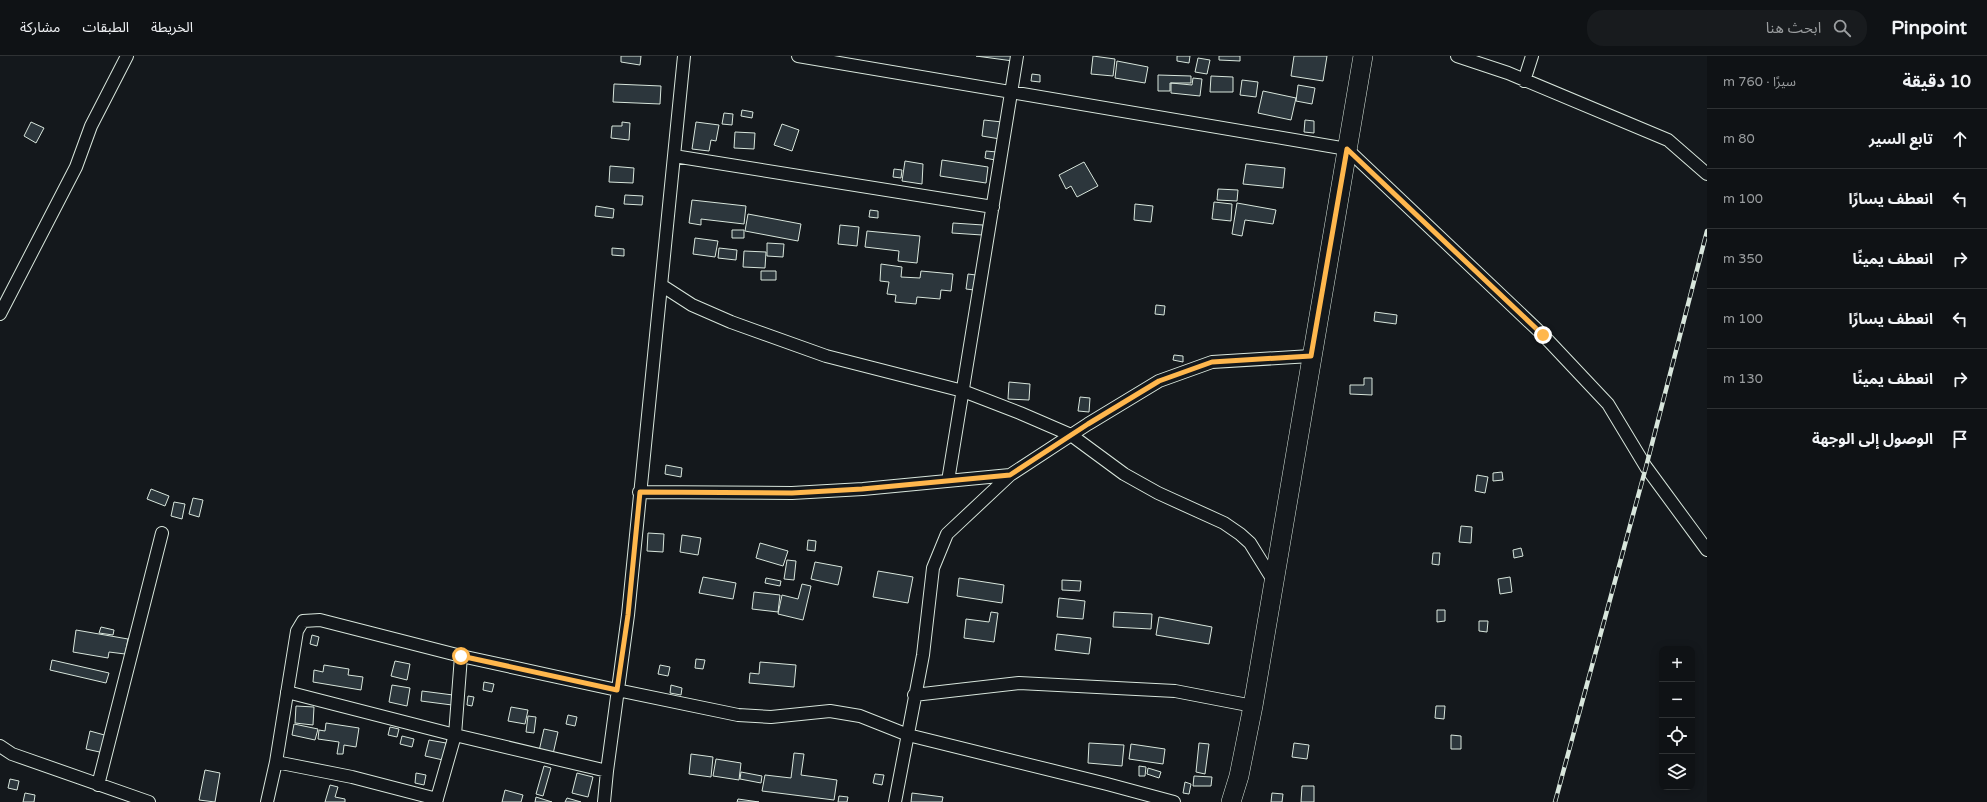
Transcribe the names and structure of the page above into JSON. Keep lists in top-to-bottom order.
{
  "page": {
    "header": "Pinpoint",
    "search": "ابحث هنا",
    "nav": ["الخريطة", "الطبقات", "مشاركة"],
    "heading": ["10 دقيقة", "سيرًا · 760 m"],
    "list": [
      ["تابع السير", "80 m"],
      ["انعطف يسارًا", "100 m"],
      ["انعطف يمينًا", "350 m"],
      ["انعطف يسارًا", "100 m"],
      ["انعطف يمينًا", "130 m"],
      "الوصول إلى الوجهة"
    ],
    "map_buttons": ["+", "−"]
  }
}
